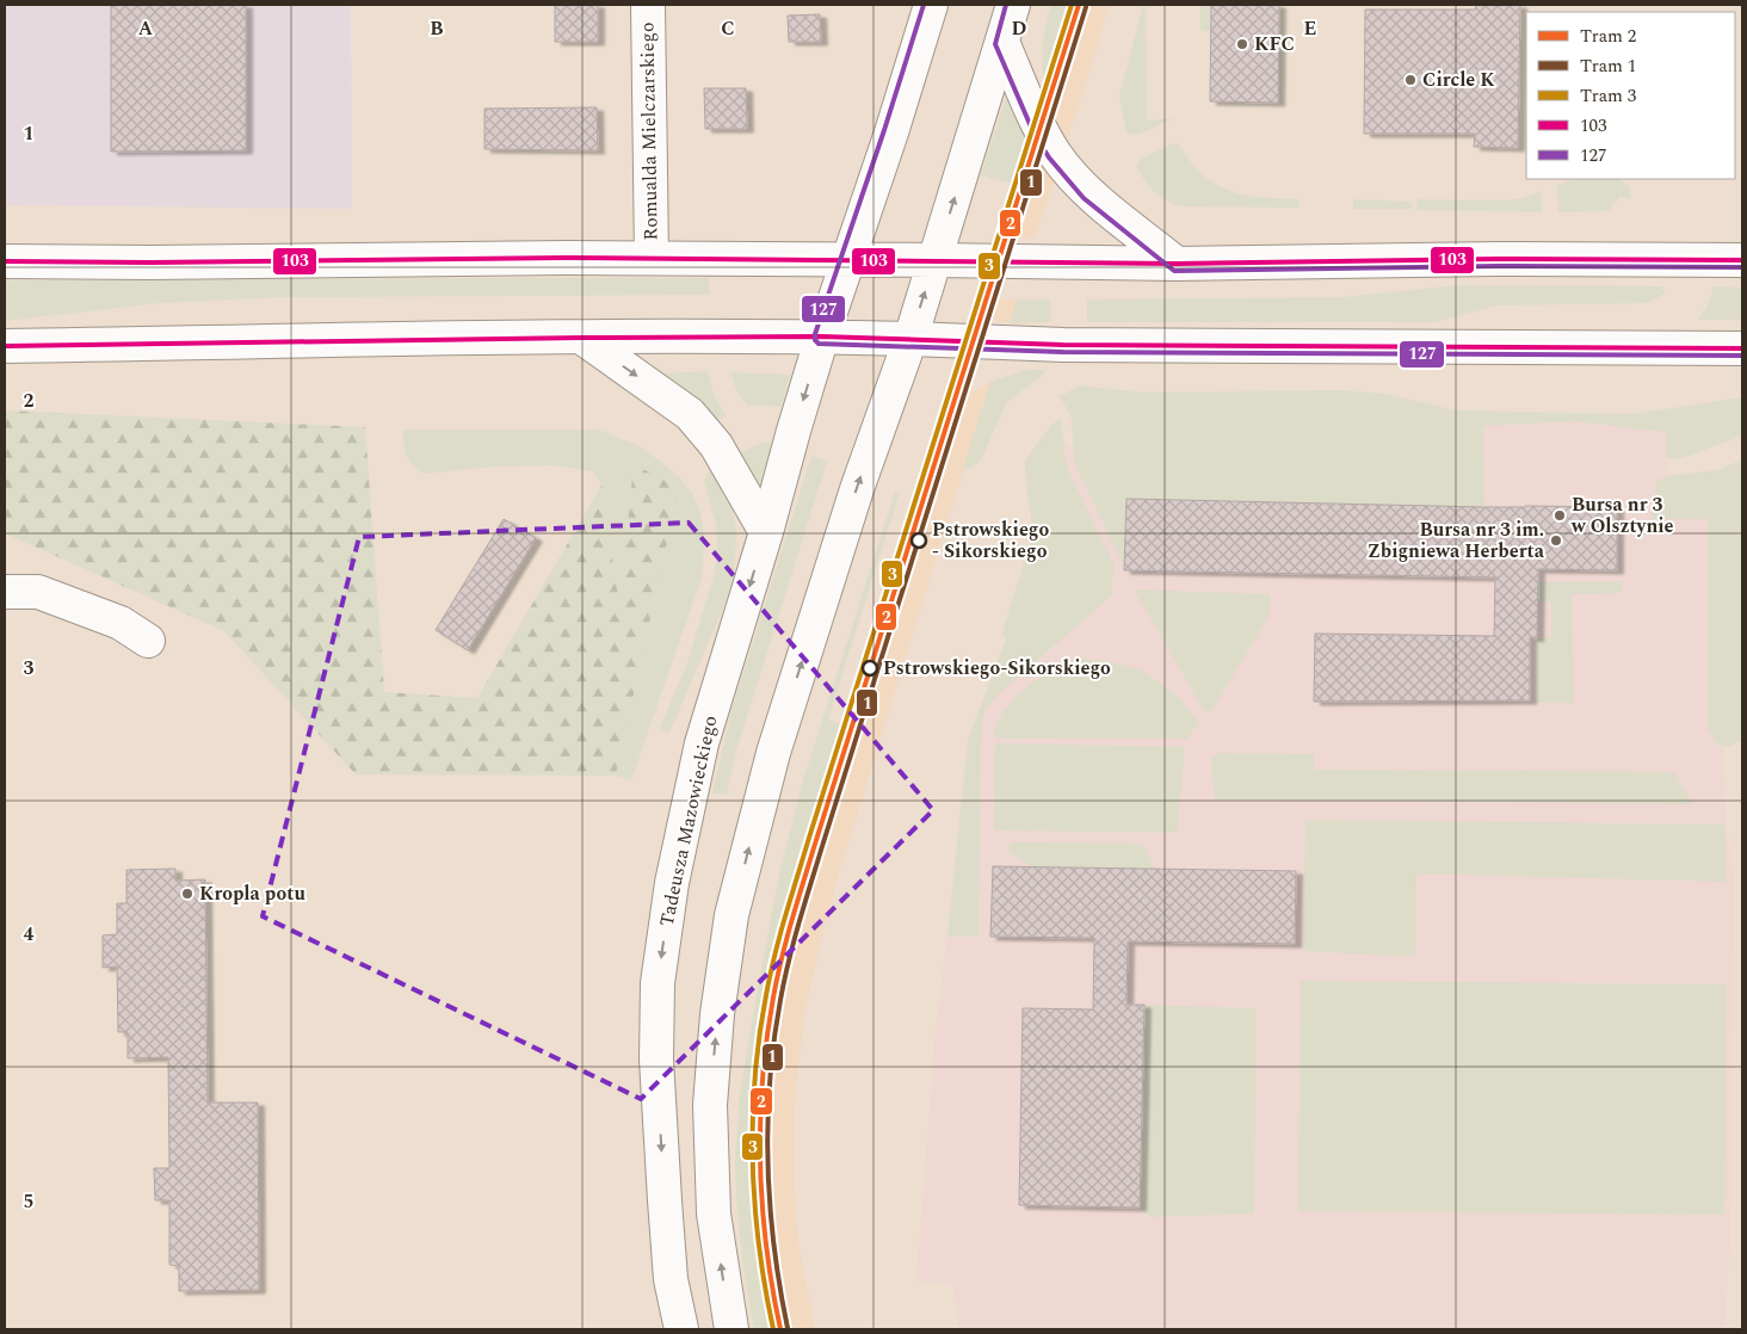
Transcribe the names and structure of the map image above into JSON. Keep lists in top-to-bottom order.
{
  "streets": {
    "street": ["Romualda Mielczarskiego", "Tadeusza Mazowieckiego"]
  },
  "places": [
    "KFC",
    "Circle K",
    "Bursa nr 3 w Olsztynie",
    "Pstrowskiego - Sikorskiego",
    "Bursa nr 3 im. Zbigniewa Herberta",
    "Pstrowskiego-Sikorskiego",
    "Kropla potu"
  ],
  "lines": [
    "tram line 2",
    "tram line 3",
    "transit line 127",
    "tram line 1",
    "transit line 103"
  ],
  "legend": [
    "Tram 2",
    "Tram 1",
    "Tram 3",
    "103",
    "127"
  ],
  "grid": {
    "columns": [
      "A",
      "B",
      "C",
      "D",
      "E"
    ],
    "rows": [
      "1",
      "2",
      "3",
      "4",
      "5"
    ]
  }
}
